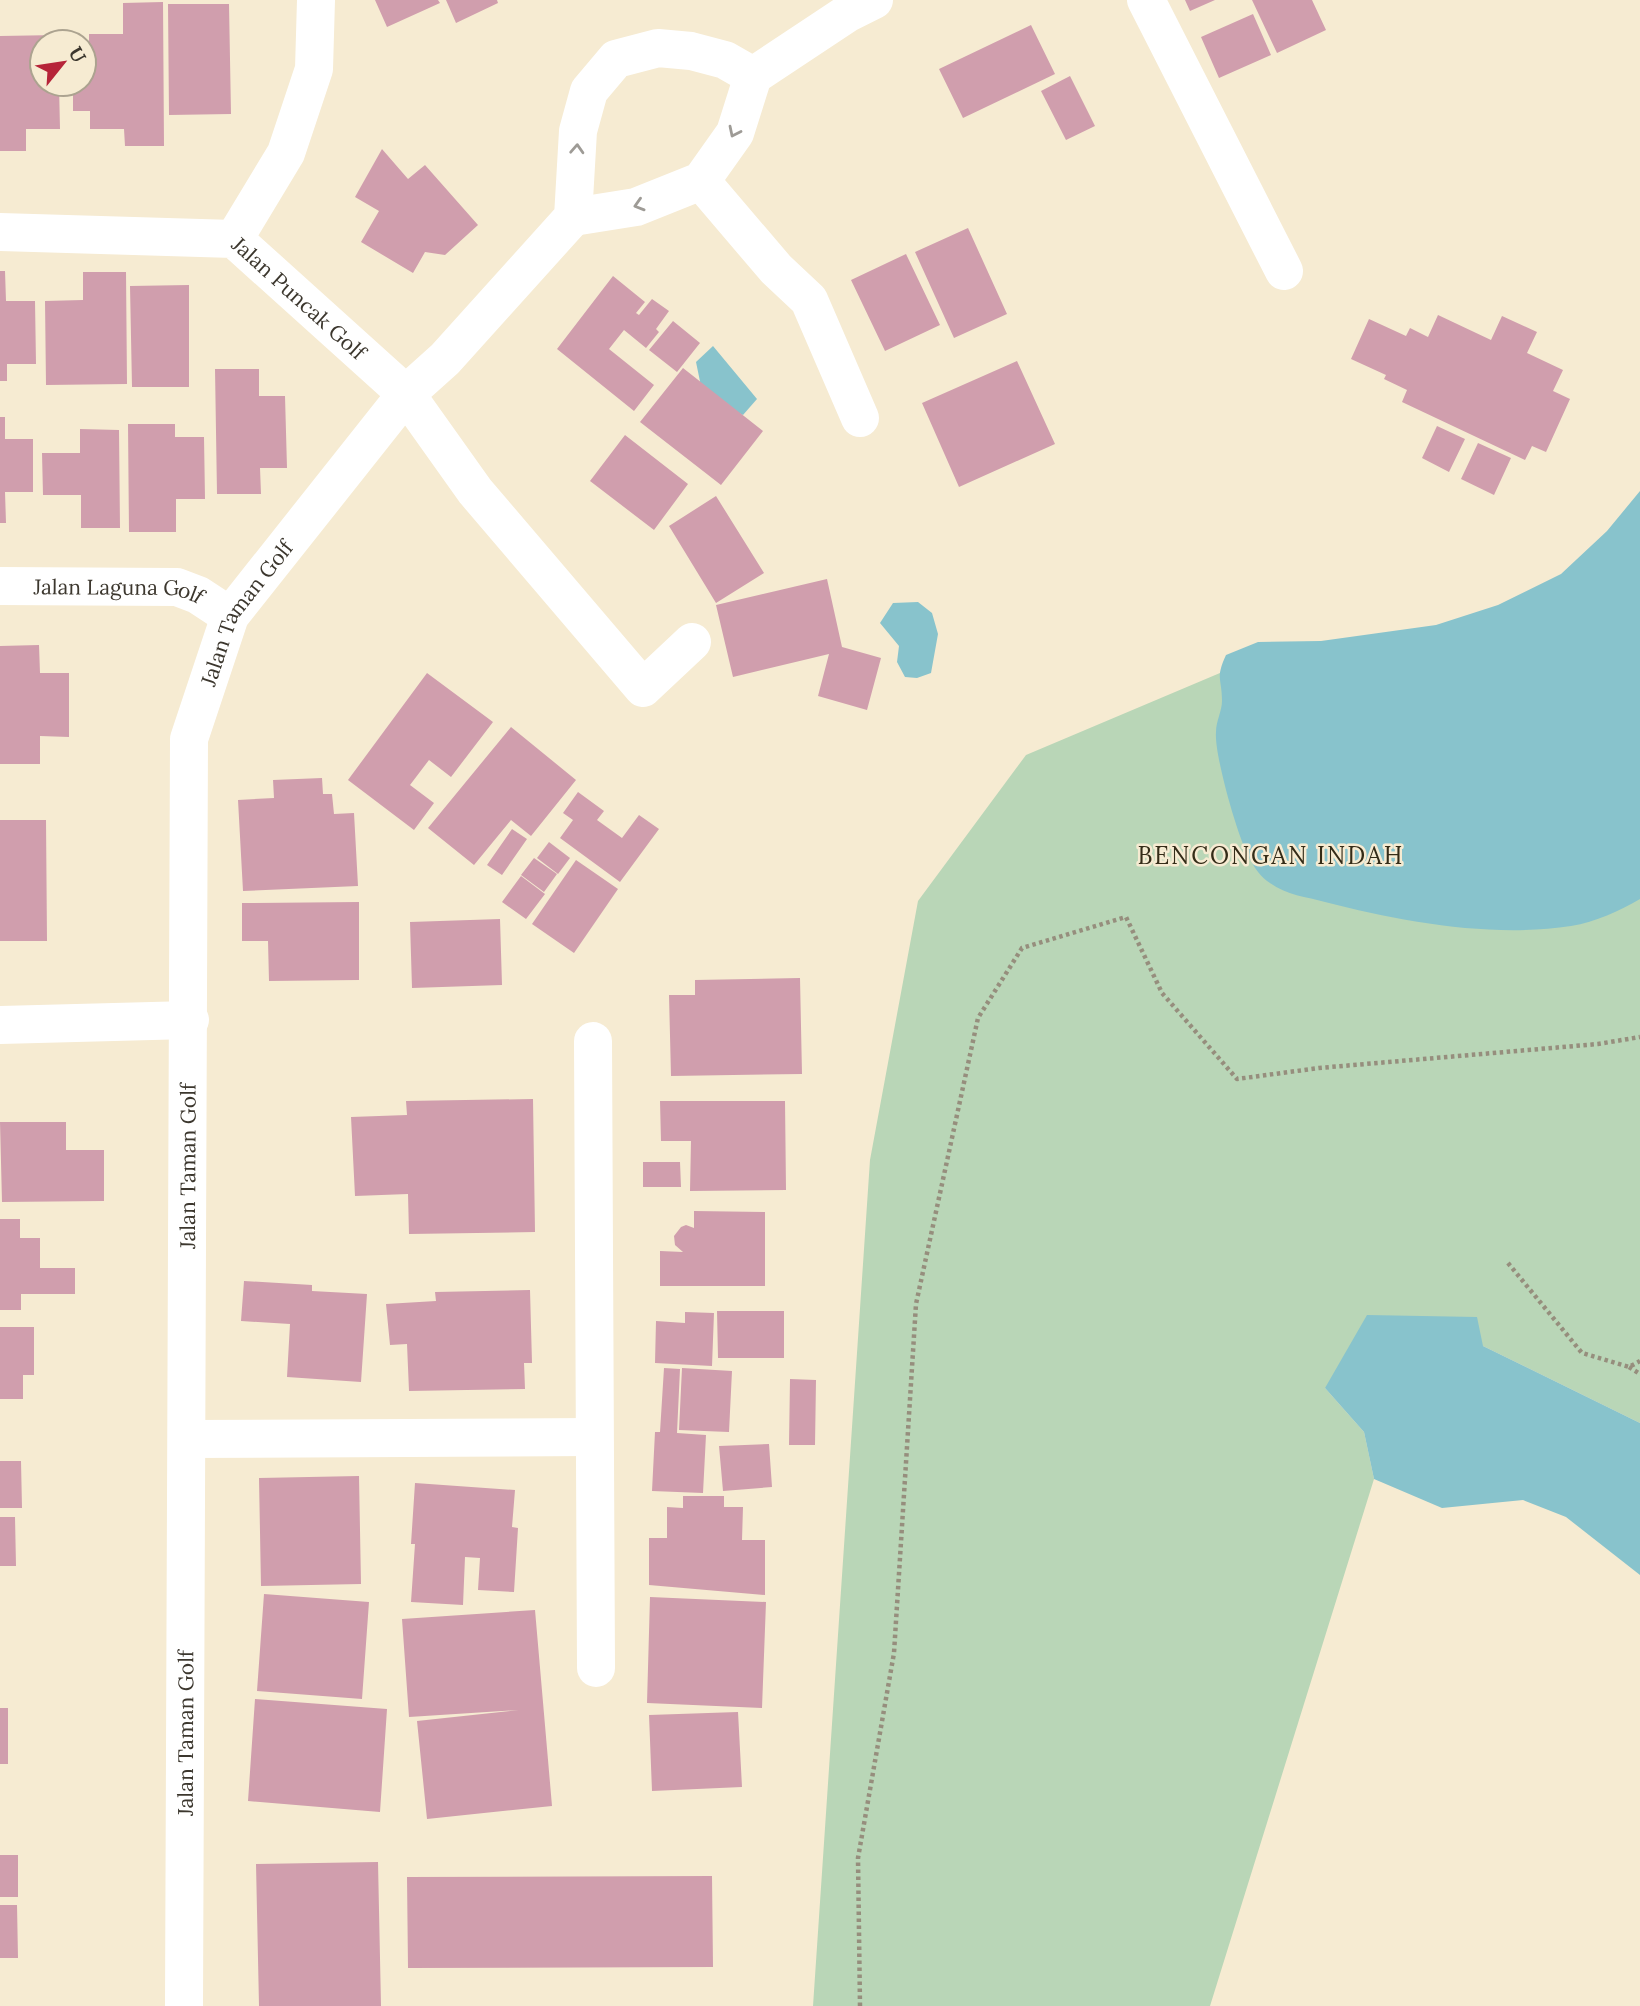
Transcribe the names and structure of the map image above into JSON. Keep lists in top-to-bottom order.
{
  "streets": {
    "street": ["Jalan Puncak Golf", "Jalan Laguna Golf", "Jalan Taman Golf"]
  },
  "crossings": [
    ["Jalan Puncak Golf", "Jalan Taman Golf"],
    ["Jalan Laguna Golf", "Jalan Taman Golf"]
  ],
  "districts": ["BENCONGAN INDAH"],
  "north": "top right"
}
